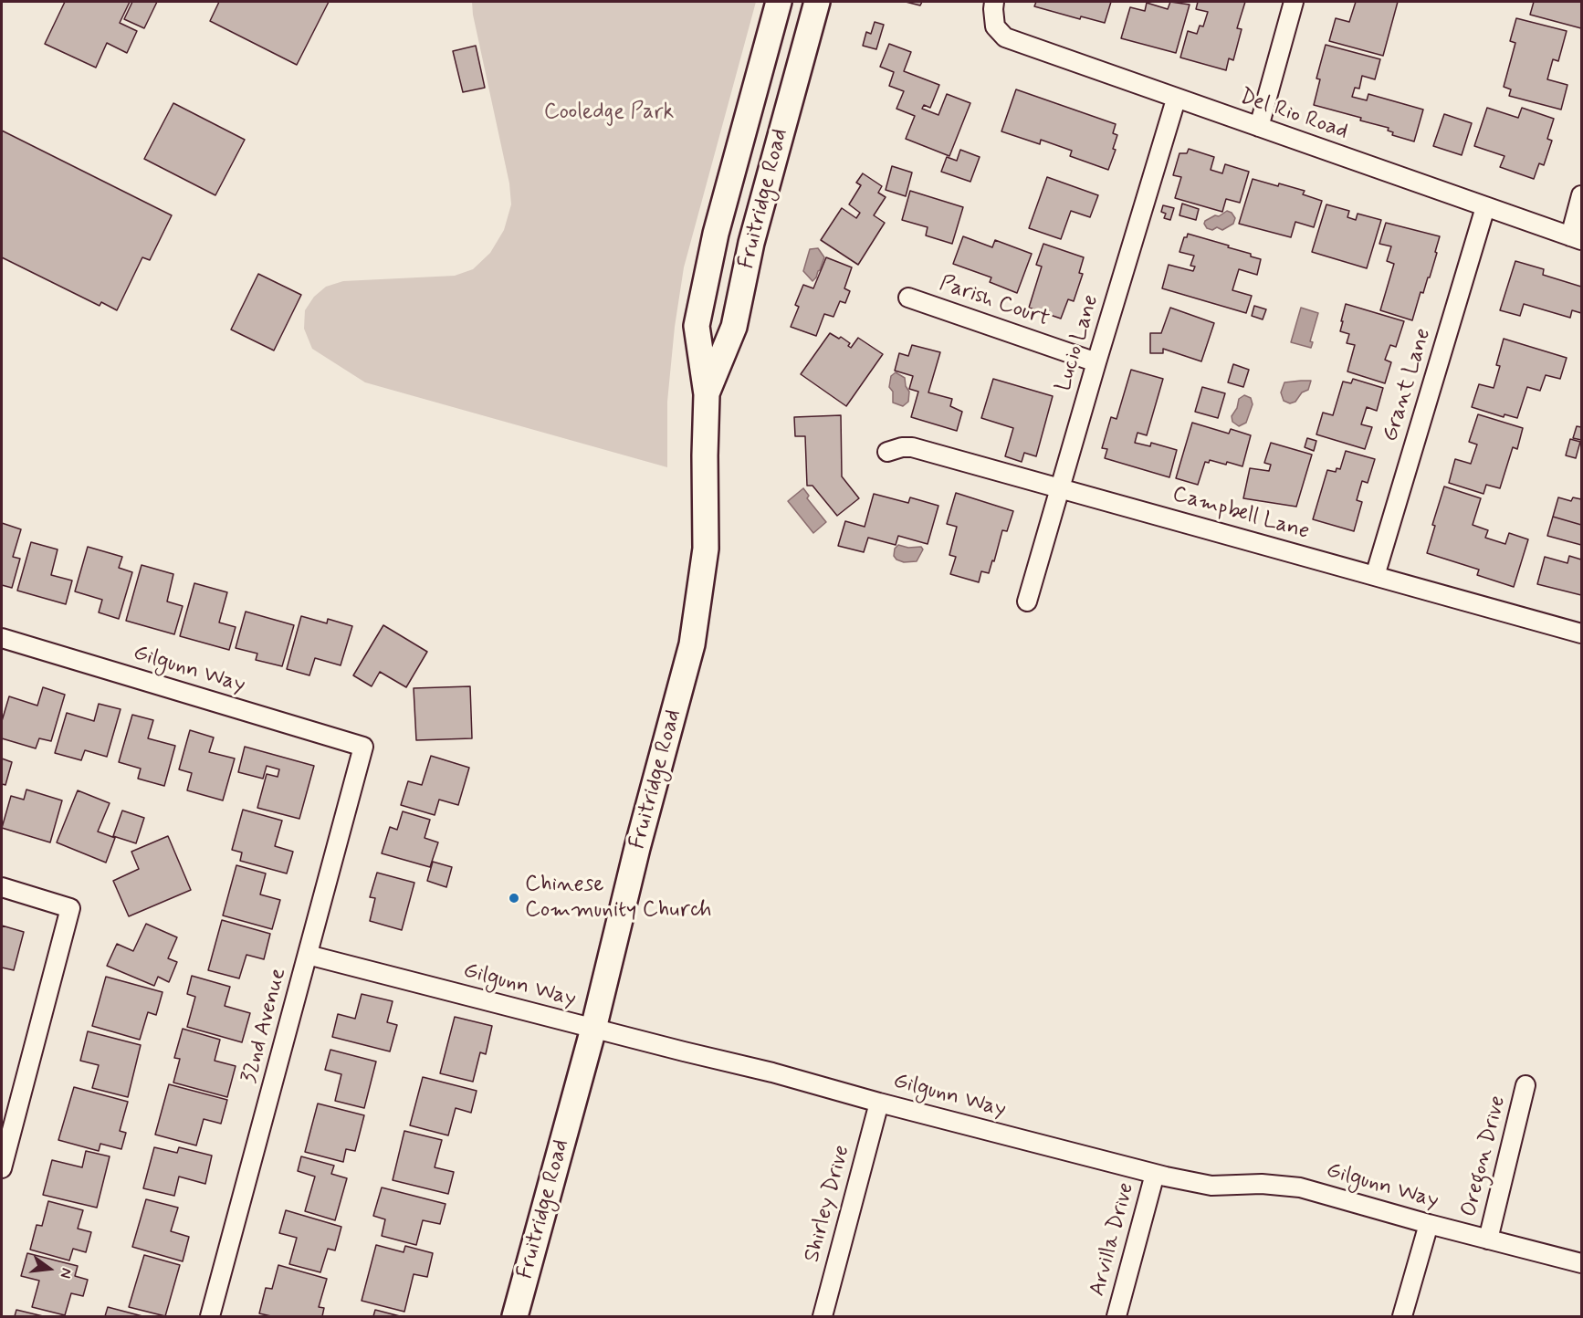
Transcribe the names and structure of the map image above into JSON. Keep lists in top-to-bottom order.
{
  "streets": {
    "main road": ["Fruitridge Road"],
    "street": [
      "Del Rio Road",
      "Parish Court",
      "Lucio Lane",
      "Grant Lane",
      "Campbell Lane",
      "Gilgunn Way",
      "32nd Avenue",
      "Oregon Drive",
      "Shirley Drive",
      "Arvilla Drive"
    ]
  },
  "crossings": [
    ["Del Rio Road", "Lucio Lane"],
    ["Del Rio Road", "Grant Lane"],
    ["Fruitridge Road", "Gilgunn Way"],
    ["Parish Court", "Lucio Lane"],
    ["Lucio Lane", "Campbell Lane"],
    ["Grant Lane", "Campbell Lane"],
    ["Gilgunn Way", "32nd Avenue"],
    ["Gilgunn Way", "Oregon Drive"],
    ["Gilgunn Way", "Shirley Drive"],
    ["Gilgunn Way", "Arvilla Drive"]
  ],
  "parks": ["Cooledge Park"],
  "places": ["Chinese Community Church"],
  "north": "right"
}
